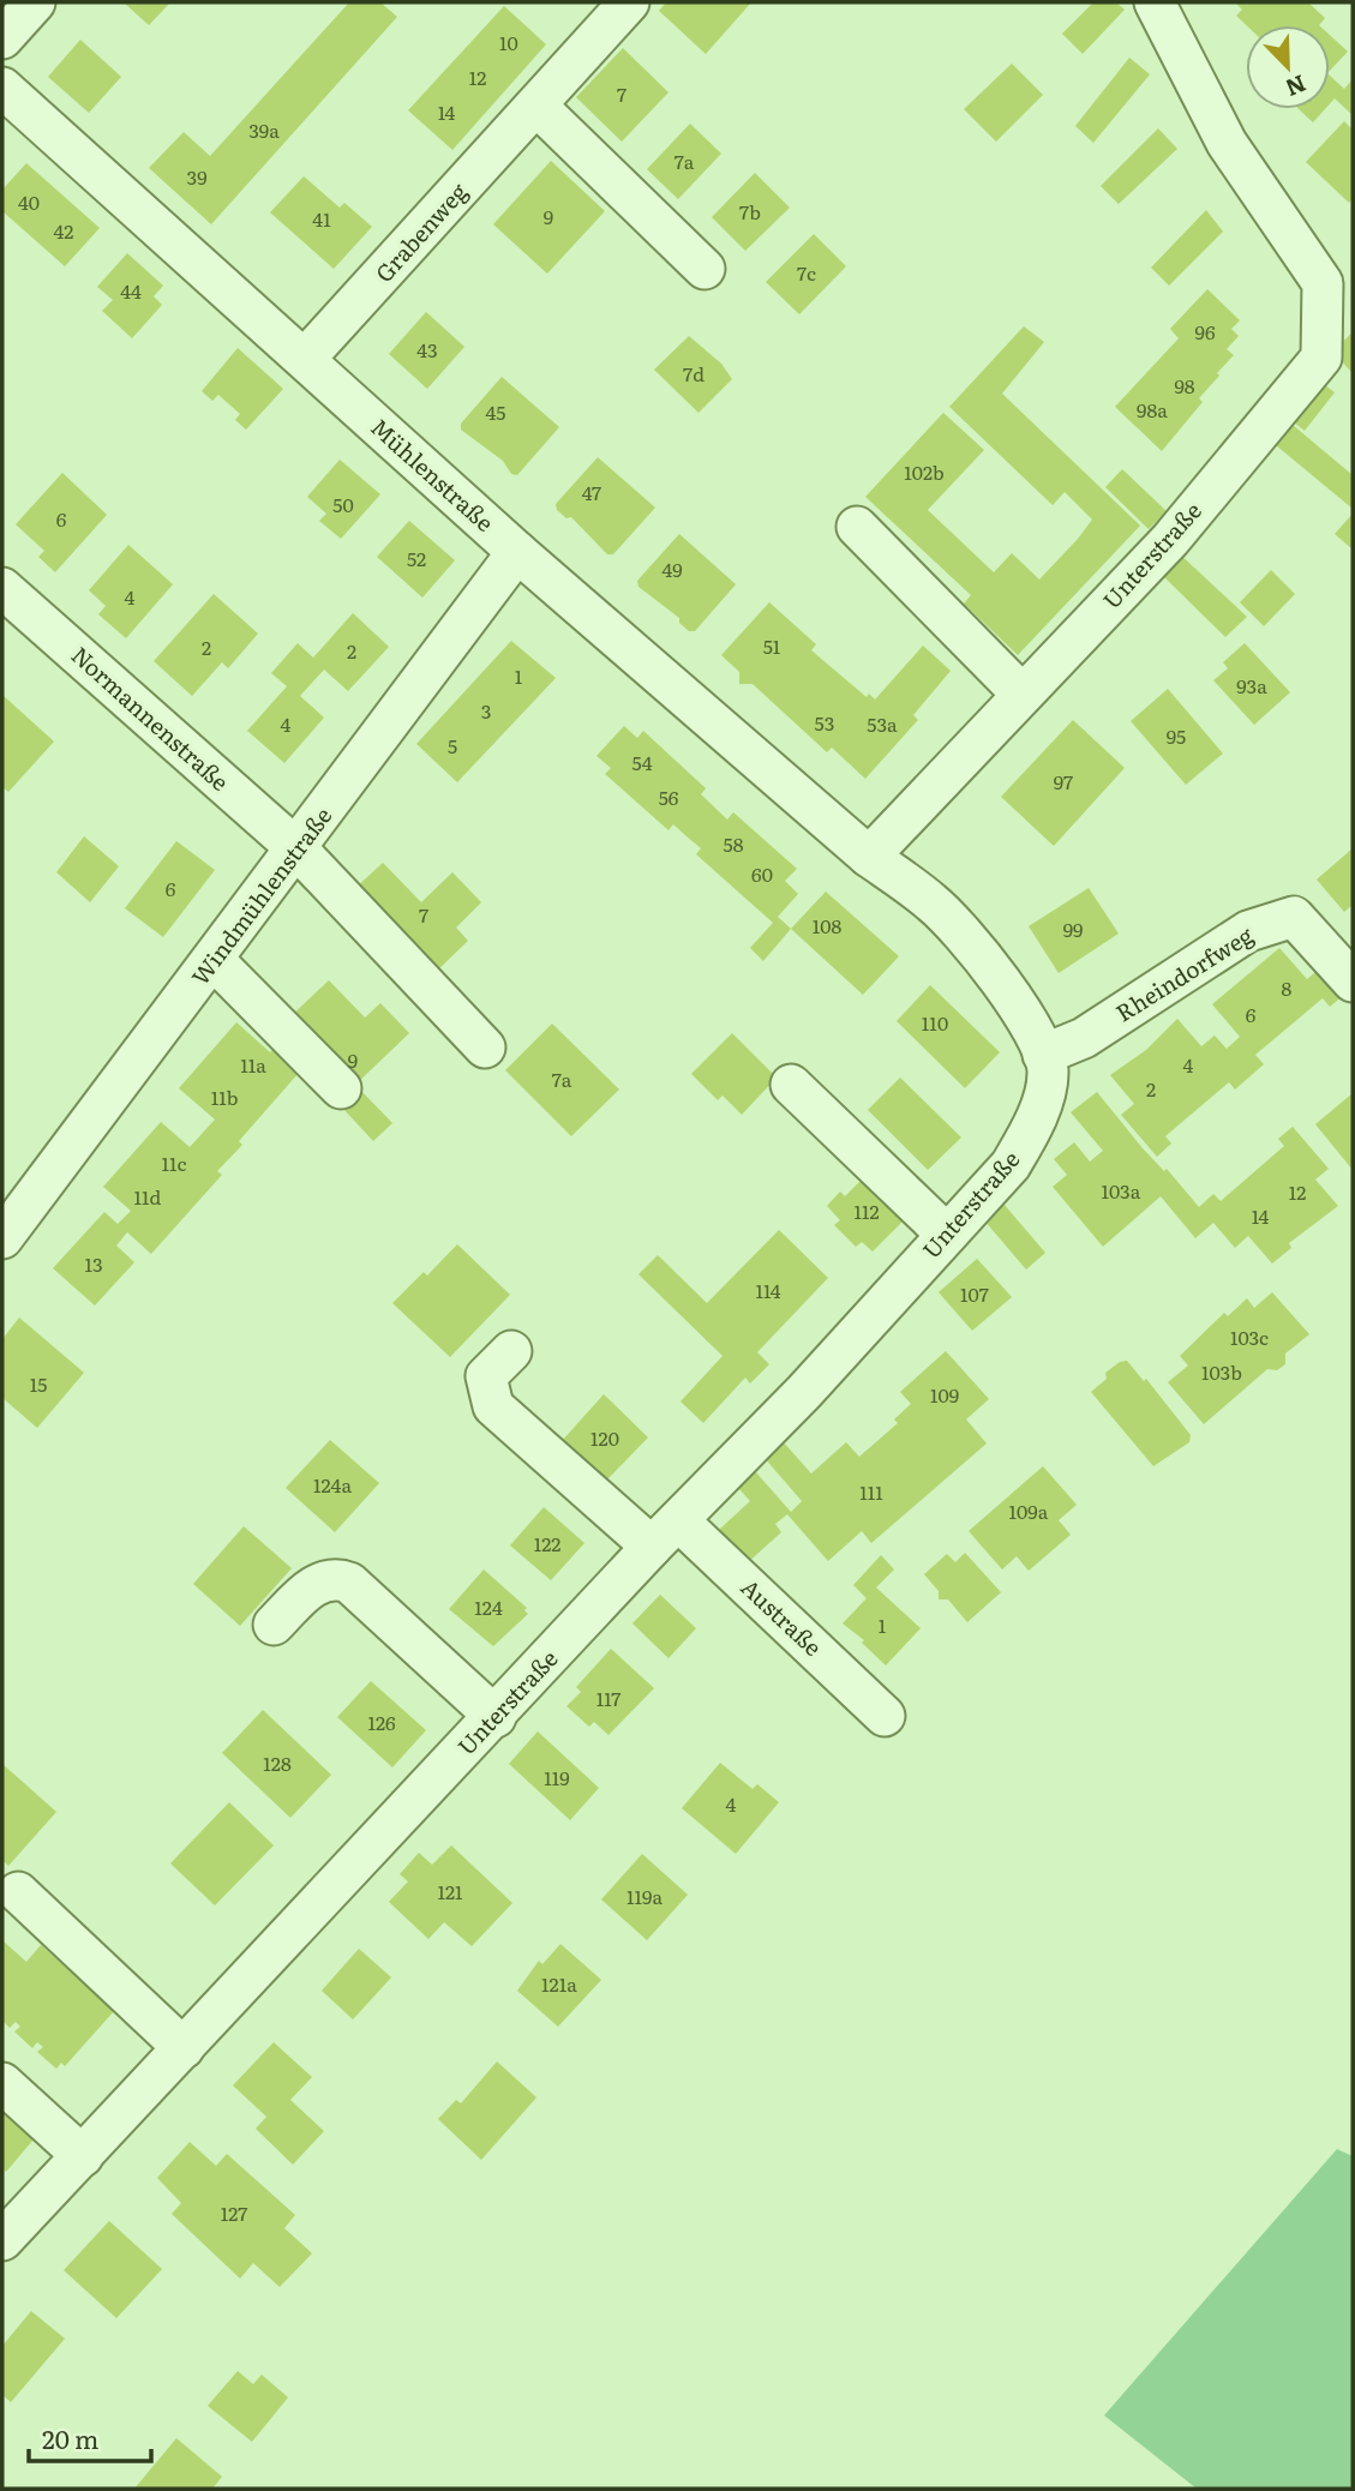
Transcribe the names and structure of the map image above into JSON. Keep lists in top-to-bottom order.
{
  "streets": {
    "street": [
      "Grabenweg",
      "Mühlenstraße",
      "Unterstraße",
      "Normannenstraße",
      "Windmühlenstraße",
      "Rheindorfweg",
      "Austraße"
    ]
  },
  "crossings": [
    ["Grabenweg", "Mühlenstraße"],
    ["Mühlenstraße", "Unterstraße"],
    ["Mühlenstraße", "Windmühlenstraße"],
    ["Unterstraße", "Rheindorfweg"],
    ["Unterstraße", "Austraße"],
    ["Normannenstraße", "Windmühlenstraße"]
  ],
  "house_numbers": [
    "10",
    "12",
    "7",
    "14",
    "39a",
    "7a",
    "39",
    "40",
    "7b",
    "9",
    "41",
    "42",
    "7c",
    "44",
    "96",
    "43",
    "7d",
    "98",
    "98a",
    "45",
    "102b",
    "47",
    "50",
    "6",
    "52",
    "49",
    "4",
    "51",
    "2",
    "2",
    "1",
    "93a",
    "3",
    "53",
    "4",
    "53a",
    "95",
    "5",
    "54",
    "97",
    "56",
    "58",
    "60",
    "6",
    "7",
    "108",
    "99",
    "8",
    "6",
    "110",
    "9",
    "11a",
    "4",
    "7a",
    "2",
    "11b",
    "11c",
    "103a",
    "12",
    "11d",
    "112",
    "14",
    "13",
    "114",
    "107",
    "103c",
    "103b",
    "15",
    "109",
    "120",
    "124a",
    "111",
    "109a",
    "122",
    "124",
    "1",
    "117",
    "126",
    "128",
    "119",
    "4",
    "121",
    "119a",
    "121a",
    "127"
  ],
  "scale_bar": "20 m",
  "north": "bottom right"
}
